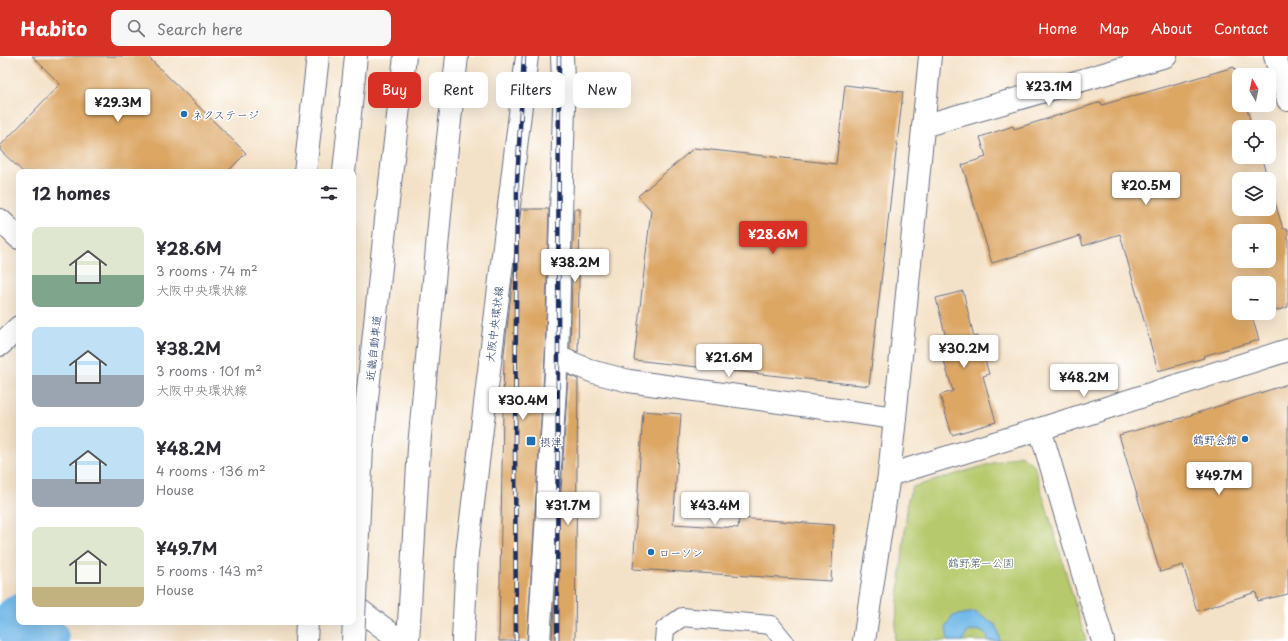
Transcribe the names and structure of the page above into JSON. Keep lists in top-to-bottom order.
{
  "streets": {
    "main road": ["大阪中央環状線", "近畿自動車道"]
  },
  "parks": ["鶴野第一公園"],
  "places": {
    "other": ["ネクステージ", "鶴野会館", "ローソン"],
    "transit": ["摂津"]
  },
  "north": "top",
  "page": {
    "header": "Habito",
    "search": "Search here",
    "nav": [
      "Home",
      "Map",
      "About",
      "Contact"
    ],
    "map_buttons": ["+", "−"],
    "chip": [
      "Buy",
      "Rent",
      "Filters",
      "New"
    ],
    "price": [
      "¥23.1M",
      "¥29.3M",
      "¥20.5M",
      "¥28.6M",
      "¥38.2M",
      "¥30.2M",
      "¥21.6M",
      "¥48.2M",
      "¥30.4M",
      "¥49.7M",
      "¥31.7M",
      "¥43.4M"
    ],
    "heading": "12 homes",
    "list": [
      {
        "name": "¥28.6M",
        "note": "3 rooms · 74 m² · 大阪中央環状線"
      },
      {
        "name": "¥38.2M",
        "note": "3 rooms · 101 m² · 大阪中央環状線"
      },
      {
        "name": "¥48.2M",
        "note": "4 rooms · 136 m² · House"
      },
      {
        "name": "¥49.7M",
        "note": "5 rooms · 143 m² · House"
      }
    ]
  }
}
